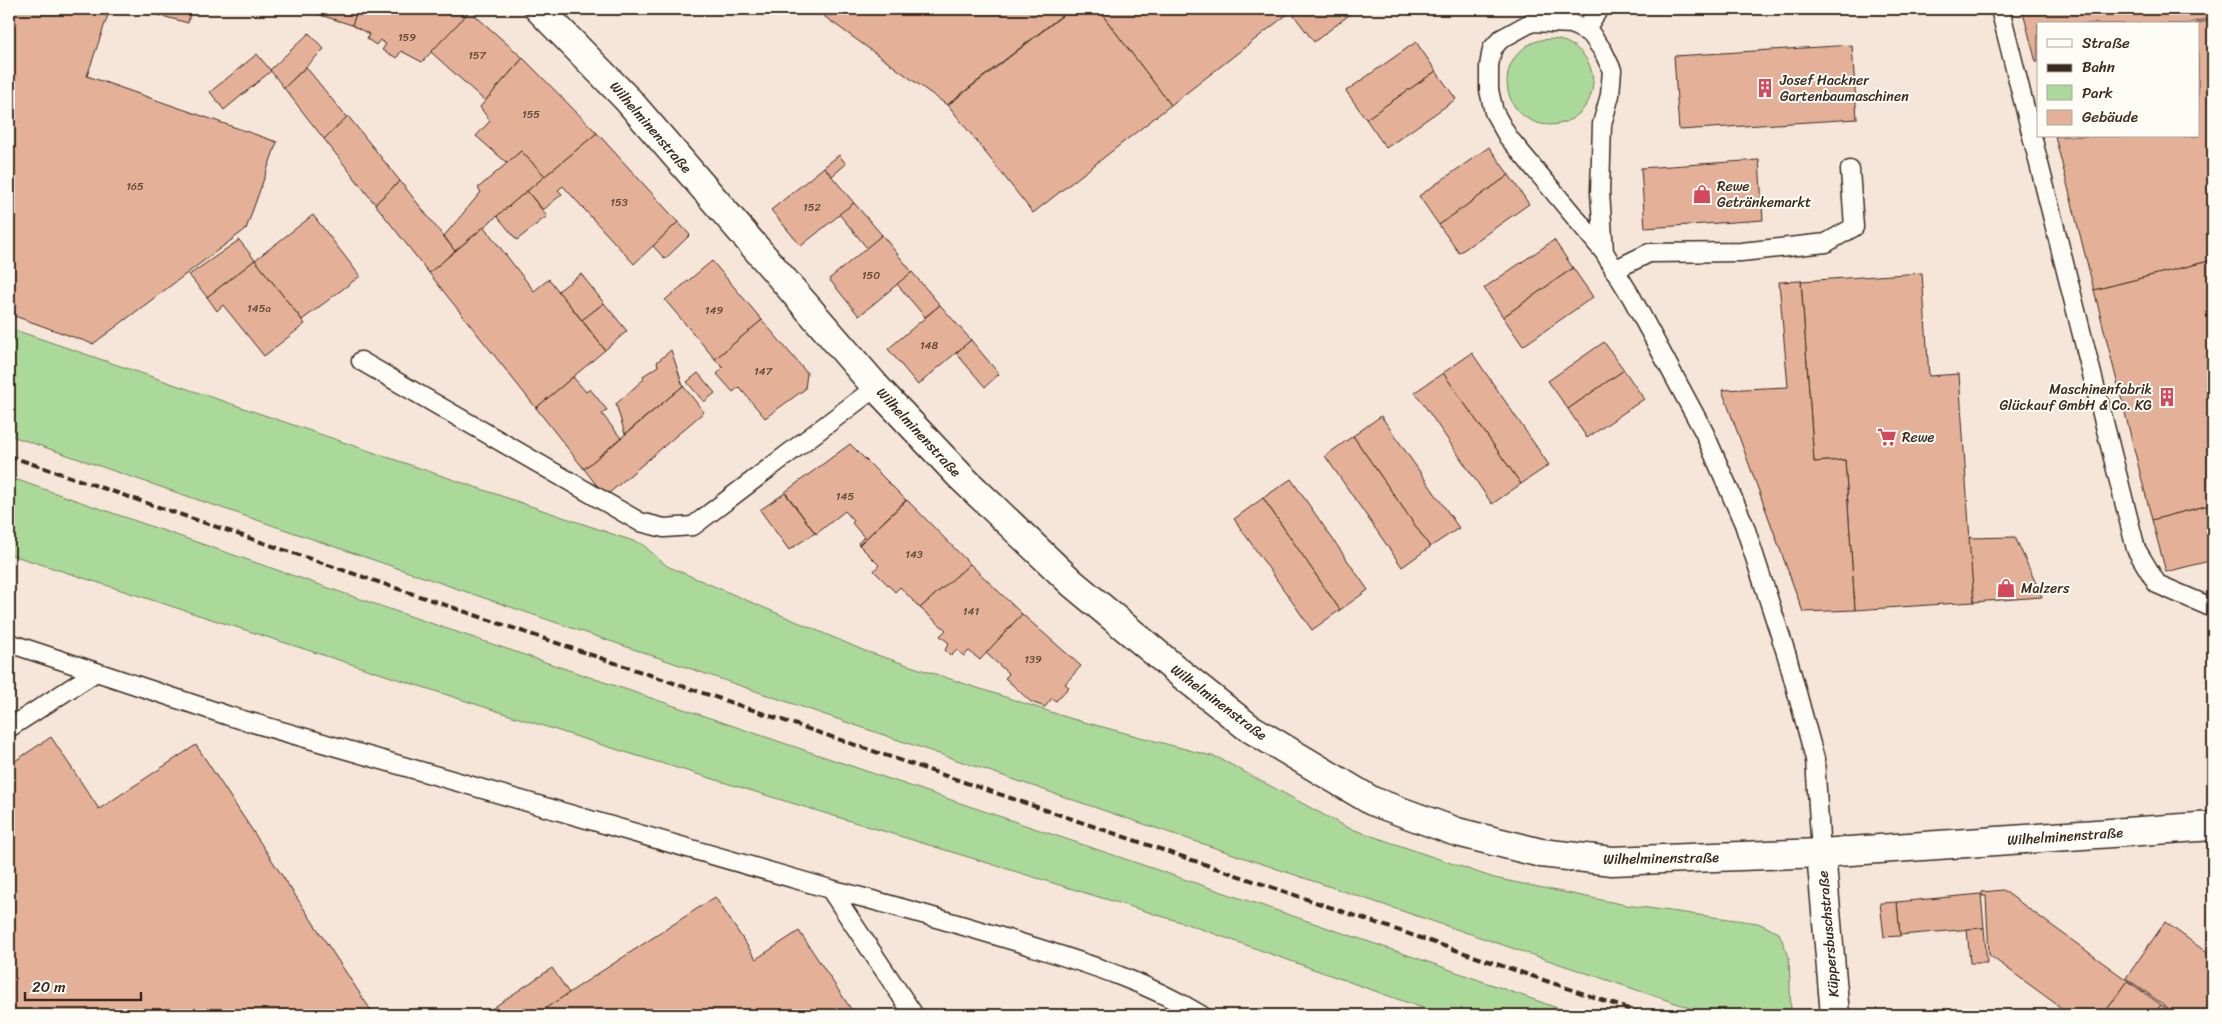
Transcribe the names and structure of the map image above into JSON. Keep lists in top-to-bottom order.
{
  "streets": {
    "street": ["Wilhelminenstraße", "Küppersbuschstraße"]
  },
  "crossings": [
    ["Wilhelminenstraße", "Küppersbuschstraße"]
  ],
  "places": {
    "building": ["Josef Hackner Gartenbaumaschinen", "Maschinenfabrik Glückauf GmbH & Co. KG"],
    "shop": ["Rewe Getränkemarkt", "Malzers"],
    "supermarket": ["Rewe"]
  },
  "house_numbers": [
    "159",
    "157",
    "155",
    "165",
    "153",
    "152",
    "150",
    "145a",
    "149",
    "148",
    "147",
    "145",
    "143",
    "141",
    "139"
  ],
  "legend": [
    "Straße",
    "Bahn",
    "Park",
    "Gebäude"
  ],
  "scale_bar": "20 m"
}
